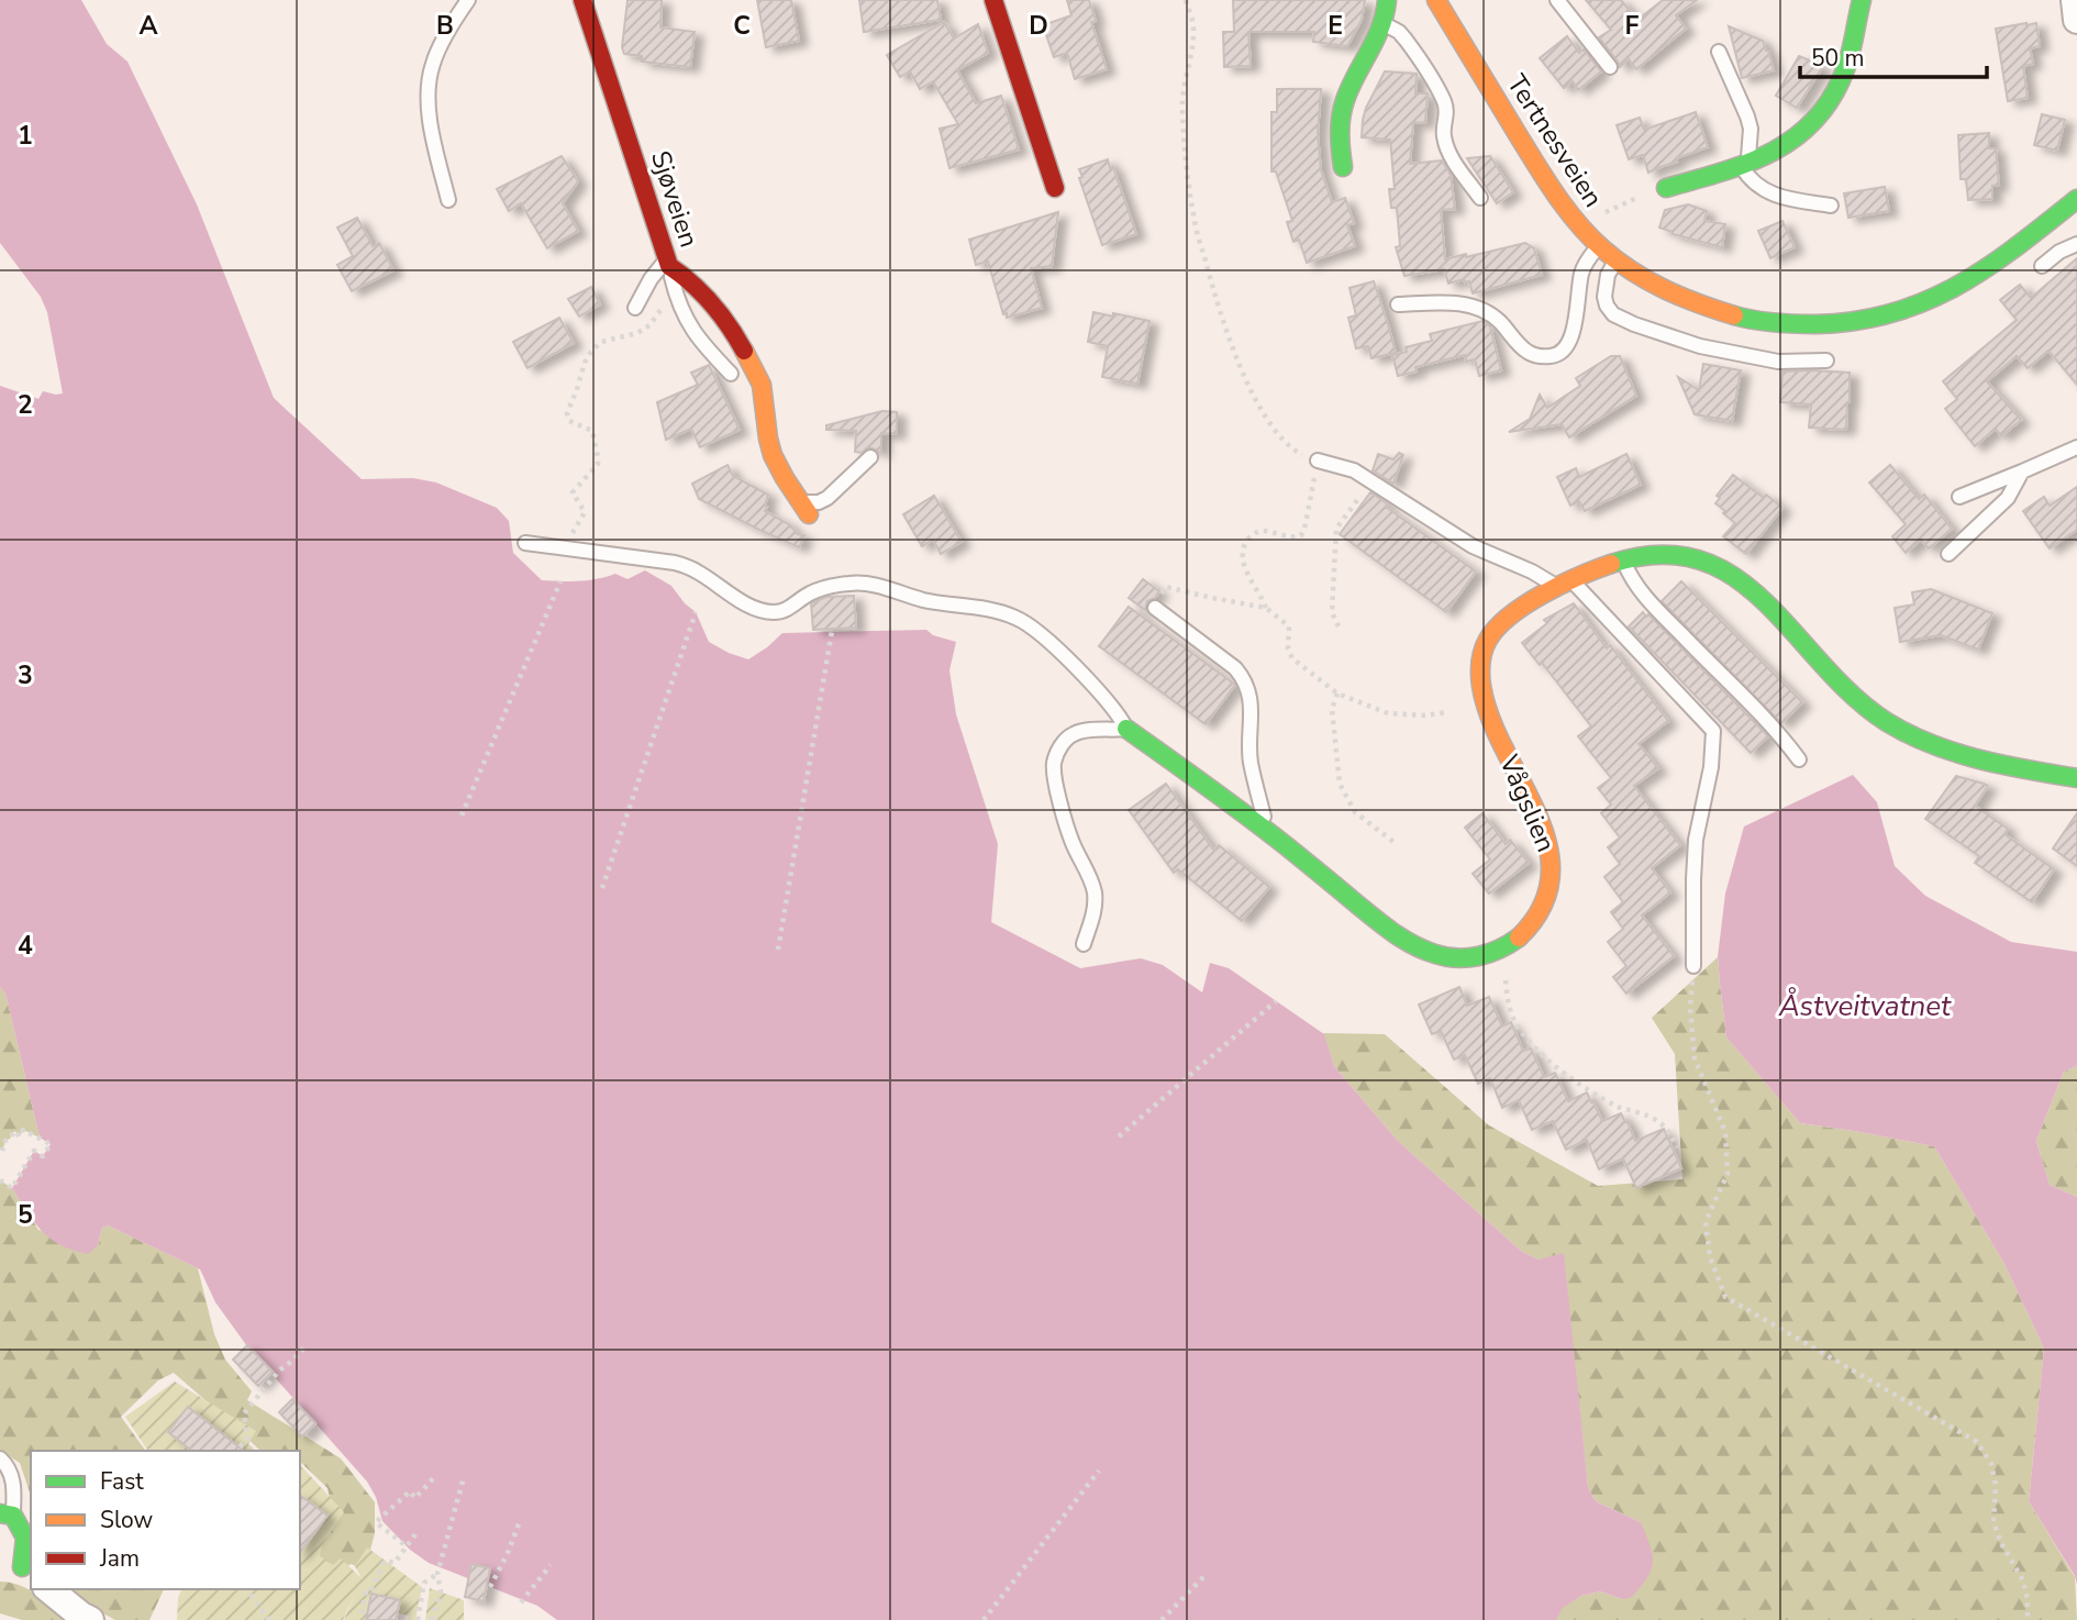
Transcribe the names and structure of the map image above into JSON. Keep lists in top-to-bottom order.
{
  "streets": {
    "street": ["Tertnesveien", "Sjøveien", "Vågslien"]
  },
  "water": ["Åstveitvatnet"],
  "legend": ["Fast", "Slow", "Jam"],
  "scale_bar": "50 m",
  "grid": {
    "columns": [
      "A",
      "B",
      "C",
      "D",
      "E",
      "F"
    ],
    "rows": [
      "1",
      "2",
      "3",
      "4",
      "5"
    ]
  }
}
